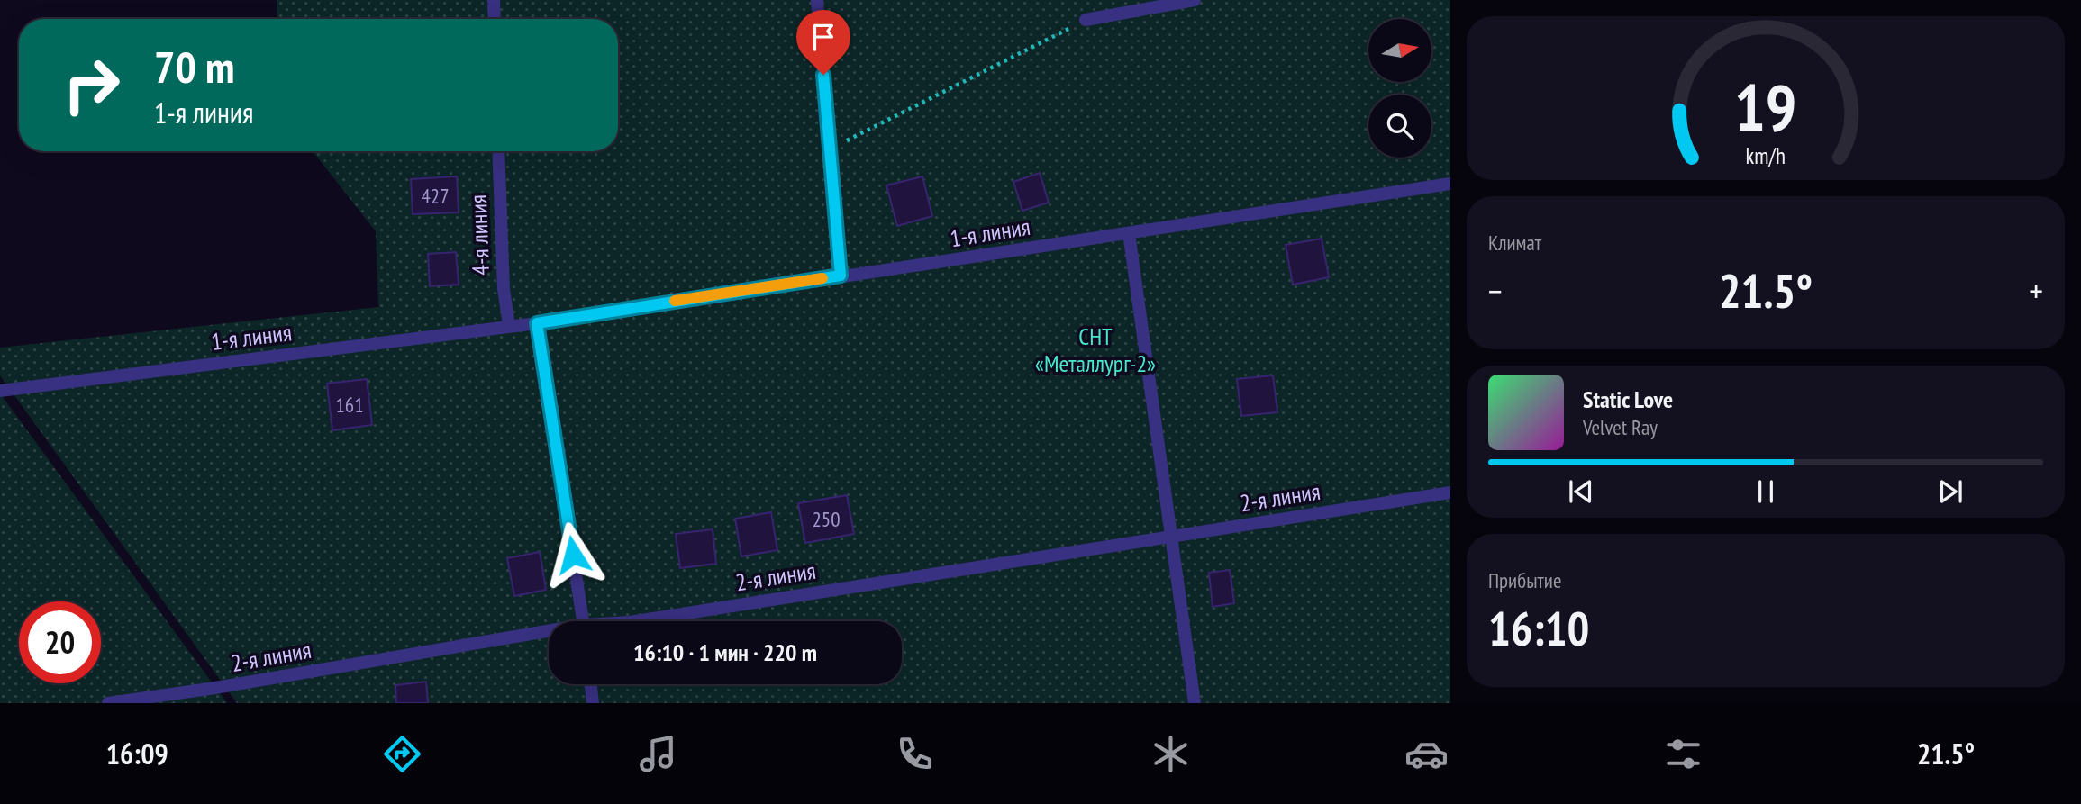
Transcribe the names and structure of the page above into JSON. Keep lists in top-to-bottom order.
{
  "streets": {
    "lane": ["1-я линия", "4-я линия", "2-я линия"]
  },
  "crossings": [
    ["1-я линия", "4-я линия"]
  ],
  "parks": ["СНТ «Металлург-2»"],
  "house_numbers": ["427", "161", "250"],
  "north": "right",
  "page": {
    "turn": ["70 m", "1-я линия"],
    "tile": [
      "Климат",
      ["Прибытие", "16:10"]
    ],
    "heat": ["−", "21.5°", "+"],
    "song": ["Static Love", "Velvet Ray"],
    "limit": "20",
    "trip": "16:10 · 1 мин · 220 m",
    "tabs": ["16:09", "21.5°"],
    "gauge": ["19", "km/h"]
  }
}
